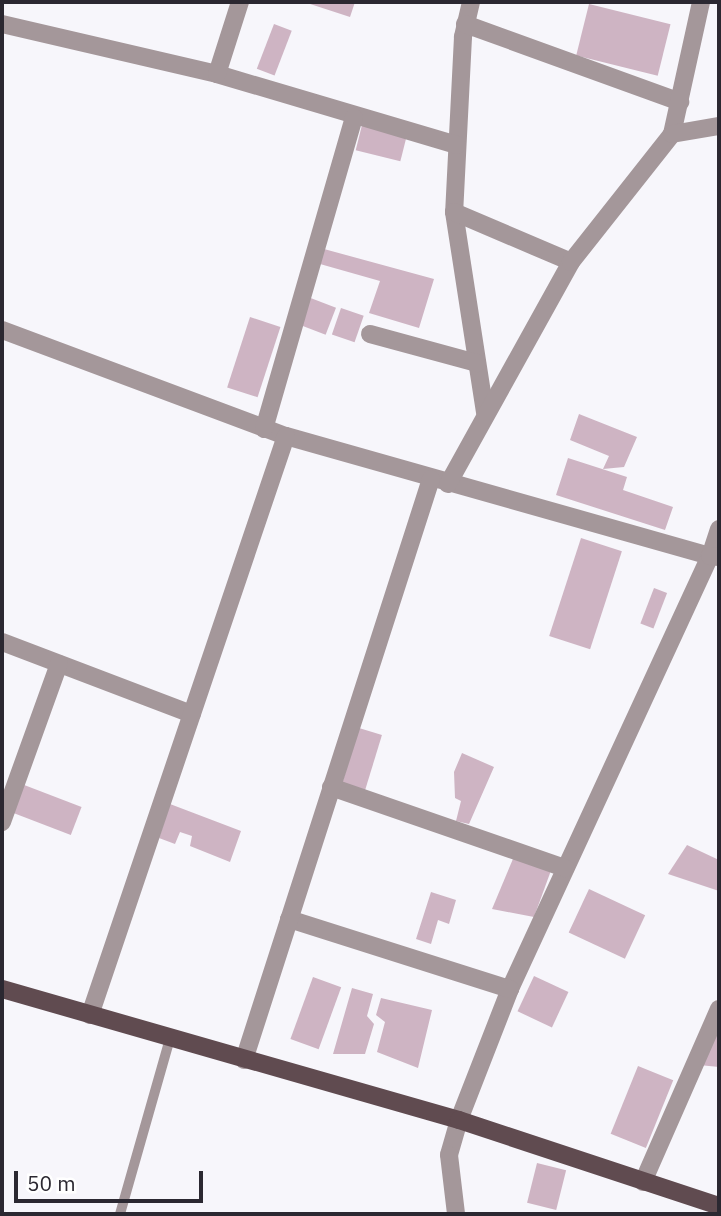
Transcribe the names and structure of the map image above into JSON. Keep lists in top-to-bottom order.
{
  "scale_bar": "50 m"
}
